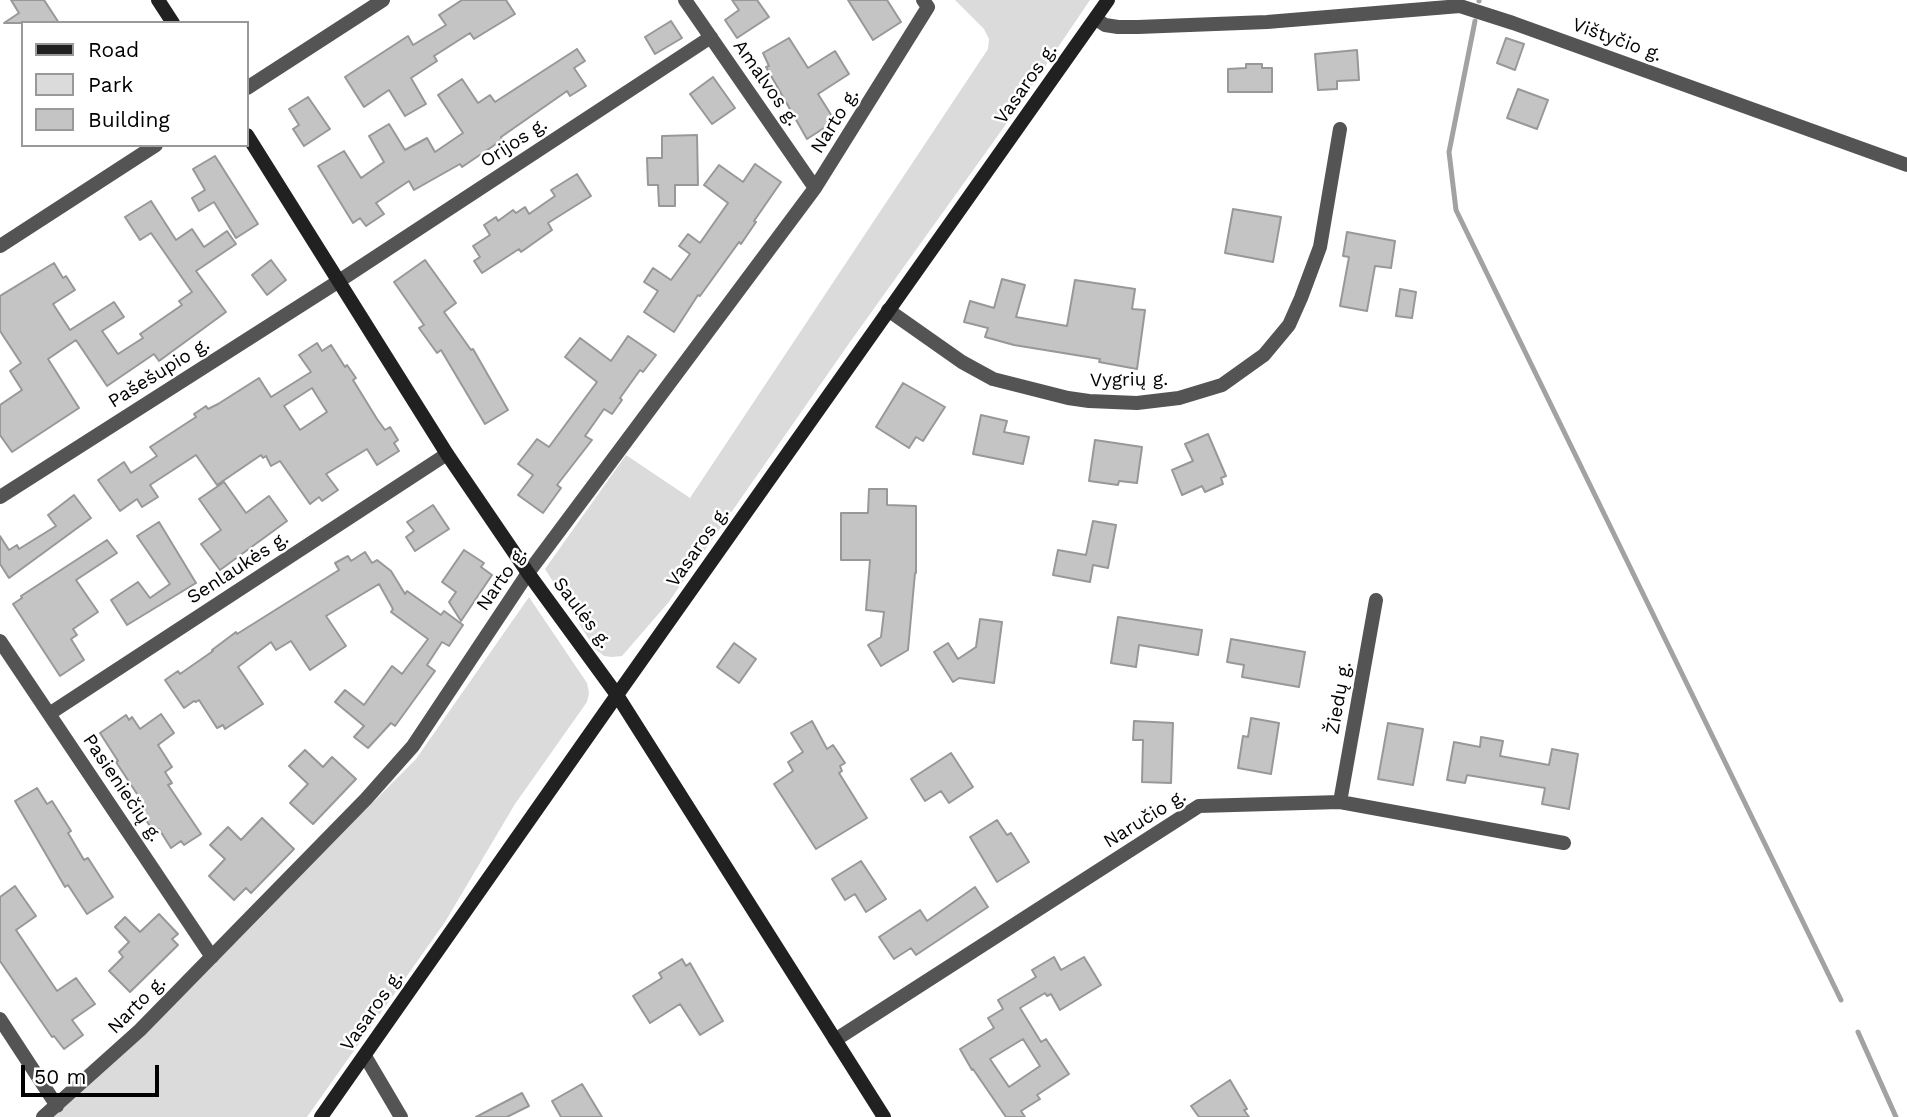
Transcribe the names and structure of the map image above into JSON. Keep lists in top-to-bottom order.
{
  "streets": {
    "main road": ["Vasaros g.", "Saulės g."],
    "street": [
      "Vištyčio g.",
      "Amalvos g.",
      "Narto g.",
      "Orijos g.",
      "Pašešupio g.",
      "Vygrių g.",
      "Senlaukės g.",
      "Žiedų g.",
      "Pasieniečių g.",
      "Naručio g."
    ]
  },
  "crossings": [
    ["Vištyčio g.", "Vasaros g."],
    ["Amalvos g.", "Narto g."],
    ["Amalvos g.", "Orijos g."],
    ["Vasaros g.", "Vygrių g."],
    ["Vasaros g.", "Saulės g."],
    ["Narto g.", "Saulės g."],
    ["Narto g.", "Pasieniečių g."],
    ["Orijos g.", "Pašešupio g."],
    ["Orijos g.", "Saulės g."],
    ["Pašešupio g.", "Saulės g."],
    ["Senlaukės g.", "Saulės g."],
    ["Senlaukės g.", "Pasieniečių g."],
    ["Saulės g.", "Naručio g."],
    ["Žiedų g.", "Naručio g."]
  ],
  "legend": ["Road", "Park", "Building"],
  "scale_bar": "50 m"
}
